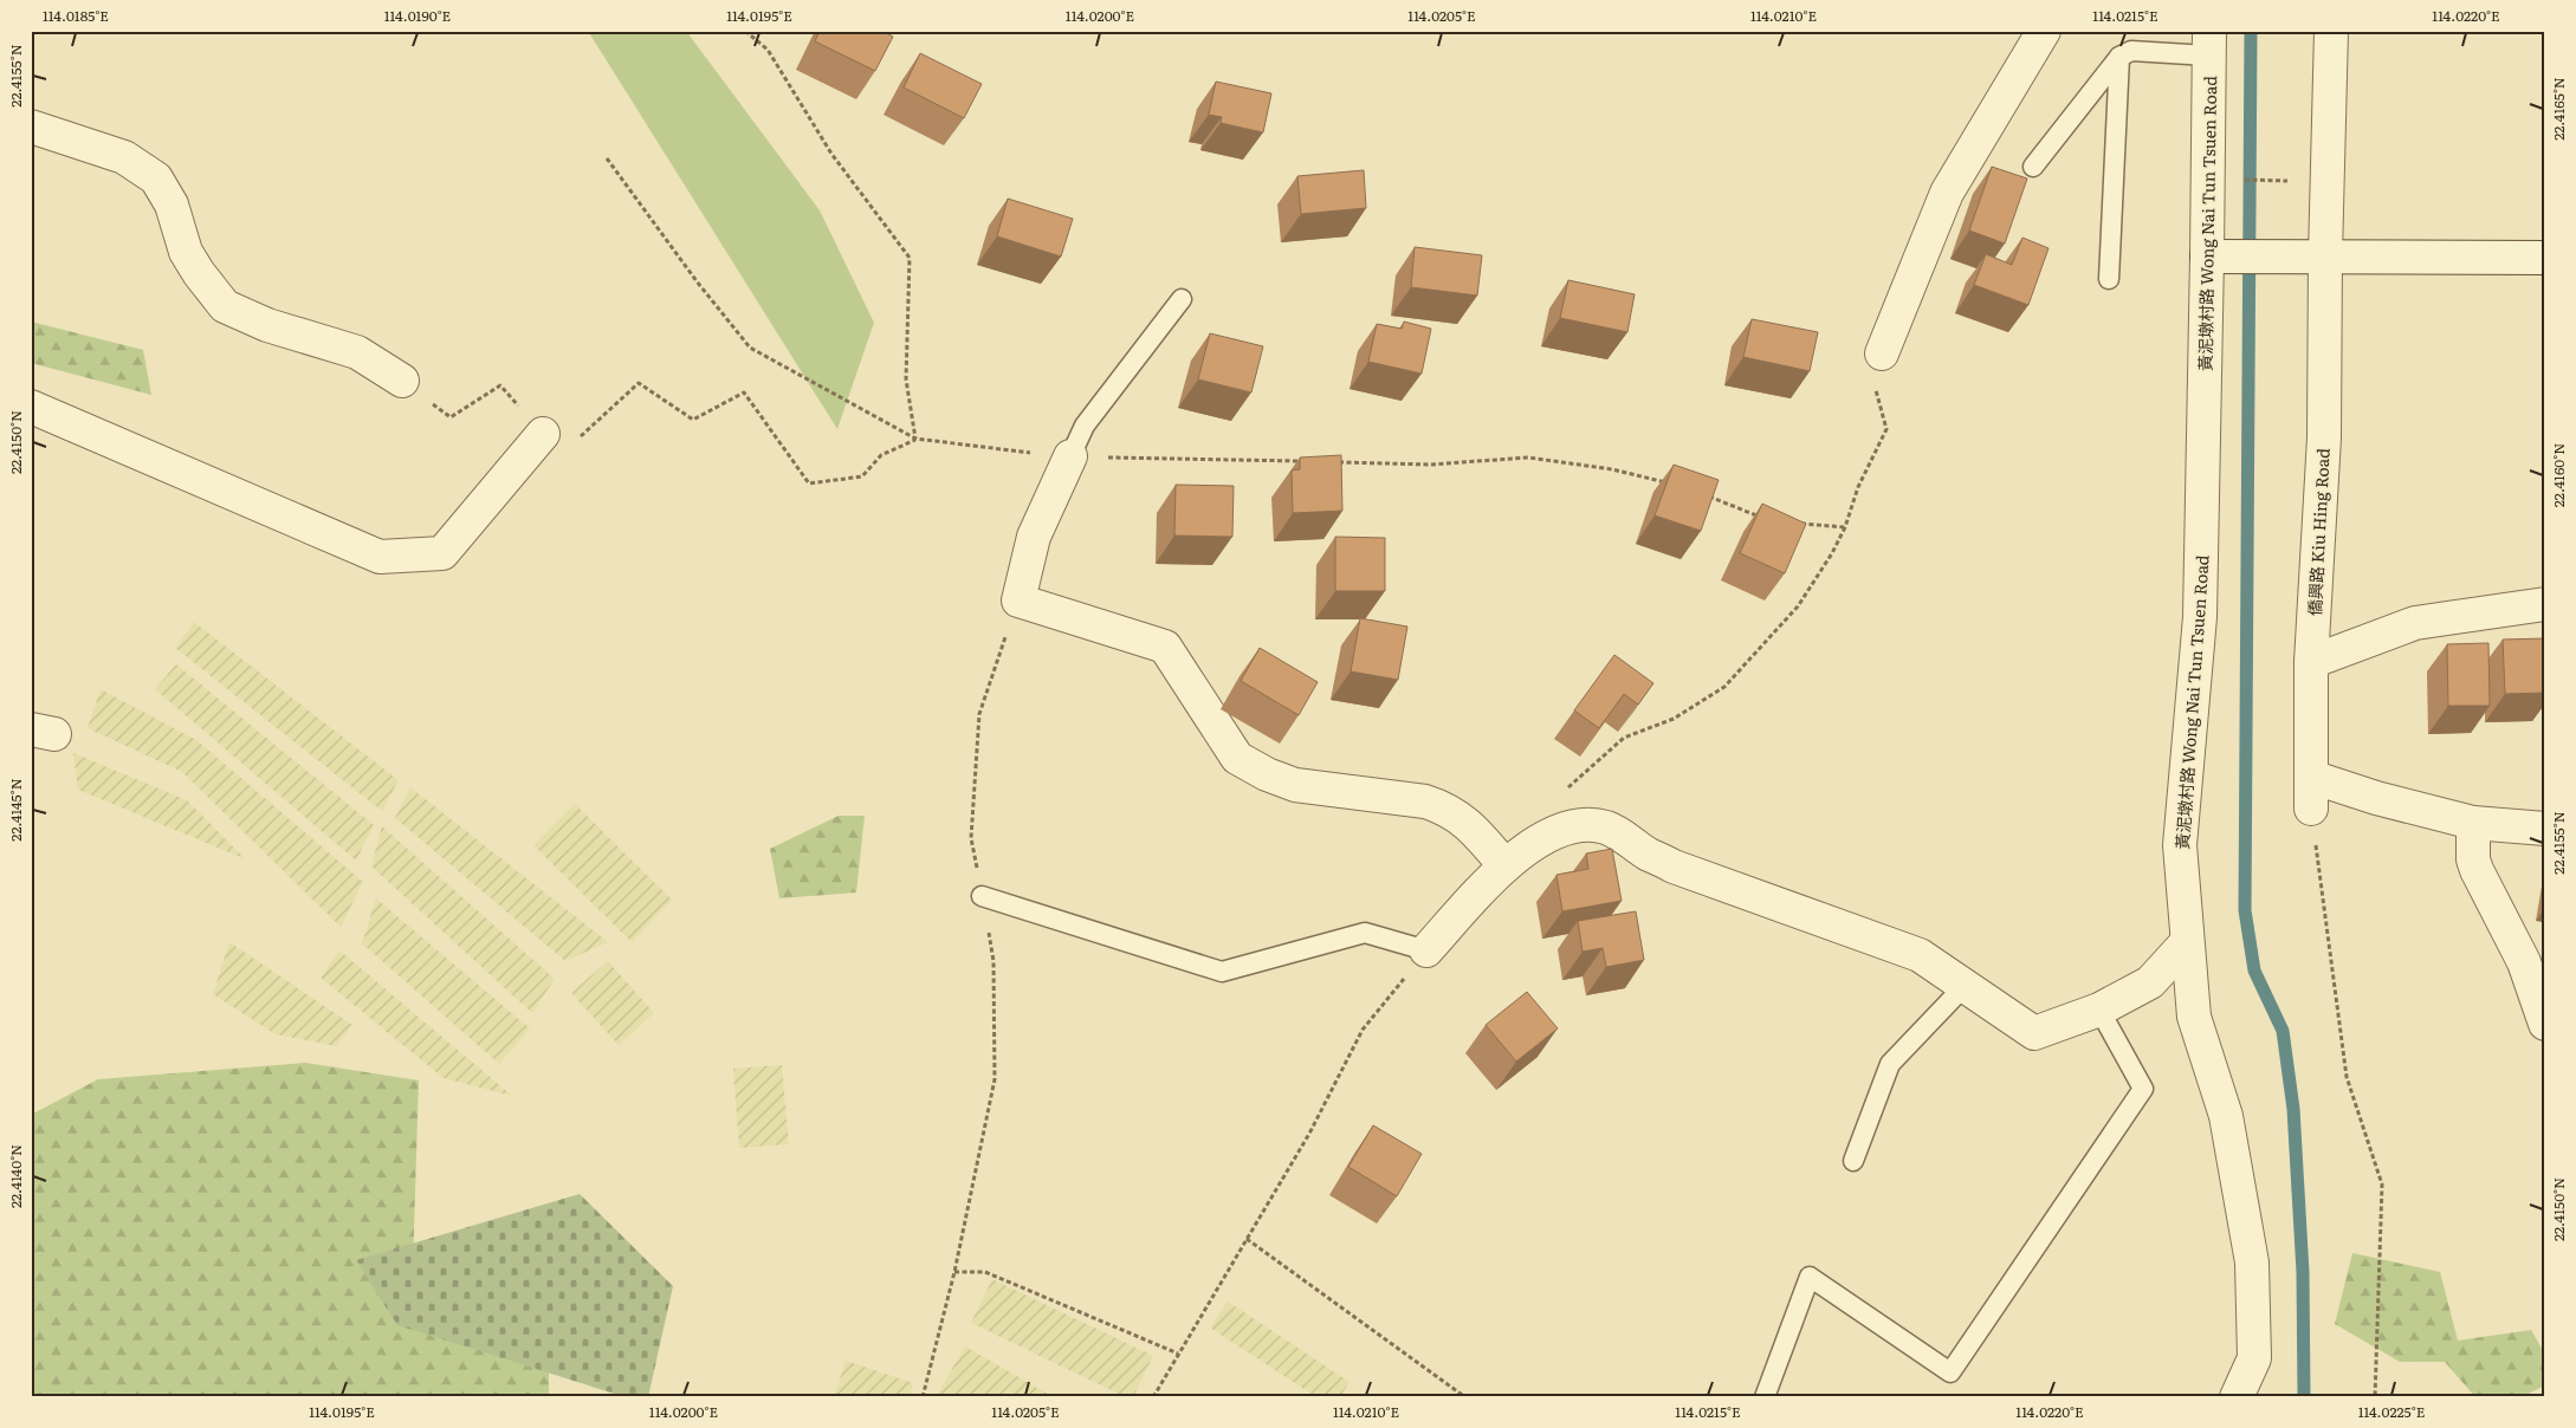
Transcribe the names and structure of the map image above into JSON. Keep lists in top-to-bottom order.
{
  "streets": {
    "street": ["黃泥墩村路 Wong Nai Tun Tsuen Road", "僑興路 Kiu Hing Road"]
  },
  "coordinates": [
    "114.0185°E",
    "114.0190°E",
    "114.0195°E",
    "114.0200°E",
    "114.0205°E",
    "114.0210°E",
    "114.0215°E",
    "114.0220°E",
    "22.4155°N",
    "22.4165°N",
    "22.4150°N",
    "22.4160°N",
    "22.4145°N",
    "22.4140°N",
    "114.0225°E"
  ]
}
